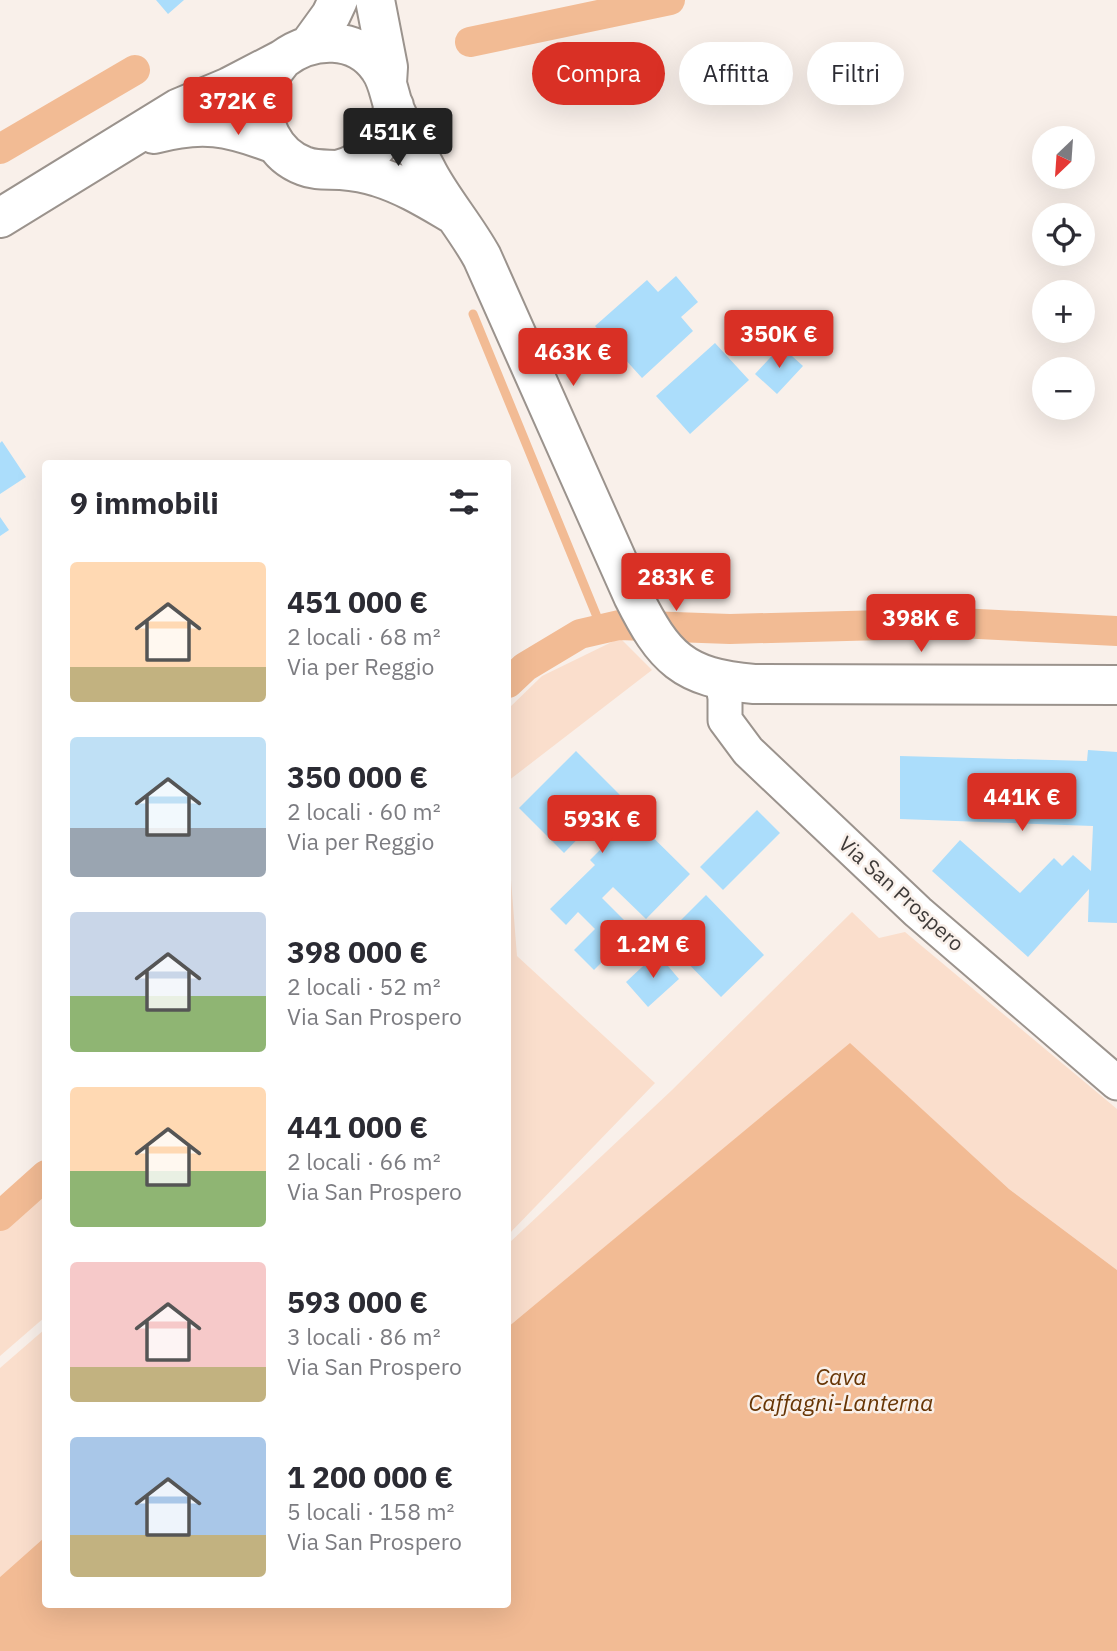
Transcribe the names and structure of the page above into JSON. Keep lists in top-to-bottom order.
{
  "streets": {
    "street": ["Via San Prospero"]
  },
  "water": ["Cava Caffagni-Lanterna"],
  "north": "bottom left",
  "page": {
    "chip": ["Compra", "Affitta", "Filtri"],
    "price": [
      "372K €",
      "451K €",
      "350K €",
      "463K €",
      "283K €",
      "398K €",
      "441K €",
      "593K €",
      "1.2M €"
    ],
    "map_buttons": ["+", "−"],
    "heading": "9 immobili",
    "list": [
      {
        "name": "451 000 €",
        "note": "2 locali · 68 m² · Via per Reggio"
      },
      {
        "name": "350 000 €",
        "note": "2 locali · 60 m² · Via per Reggio"
      },
      {
        "name": "398 000 €",
        "note": "2 locali · 52 m² · Via San Prospero"
      },
      {
        "name": "441 000 €",
        "note": "2 locali · 66 m² · Via San Prospero"
      },
      {
        "name": "593 000 €",
        "note": "3 locali · 86 m² · Via San Prospero"
      },
      {
        "name": "1 200 000 €",
        "note": "5 locali · 158 m² · Via San Prospero"
      }
    ]
  }
}
